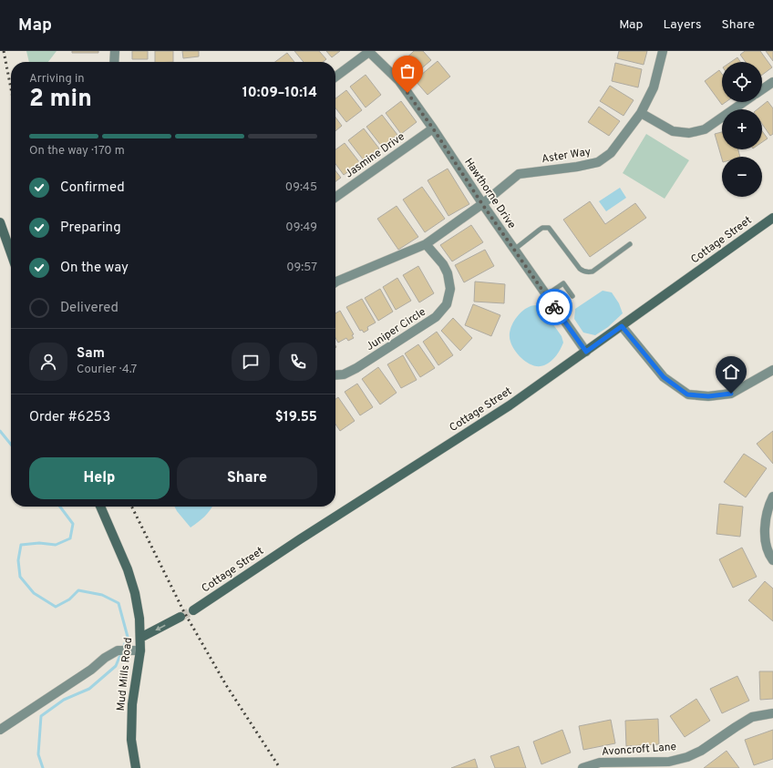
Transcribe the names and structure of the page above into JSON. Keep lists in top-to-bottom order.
{
  "streets": {
    "street": [
      "Jasmine Drive",
      "Aster Way",
      "Hawthorne Drive",
      "Cottage Street",
      "Juniper Circle",
      "Mud Mills Road",
      "Avoncroft Lane"
    ]
  },
  "crossings": [
    ["Jasmine Drive", "Hawthorne Drive"],
    ["Aster Way", "Hawthorne Drive"],
    ["Hawthorne Drive", "Cottage Street"]
  ],
  "page": {
    "header": "Map",
    "nav": ["Map", "Layers", "Share"],
    "map_buttons": ["+", "−"],
    "heading": ["2 min", "Arriving in", "10:09–10:14"],
    "panel": [
      "Sam",
      "Courier · 4.7",
      "Order #6253",
      "$19.55"
    ],
    "bar": "On the way · 170 m",
    "list": [
      ["Confirmed", "09:45"],
      ["Preparing", "09:49"],
      ["On the way", "09:57"],
      "Delivered"
    ],
    "buttons": ["Help", "Share"]
  }
}
